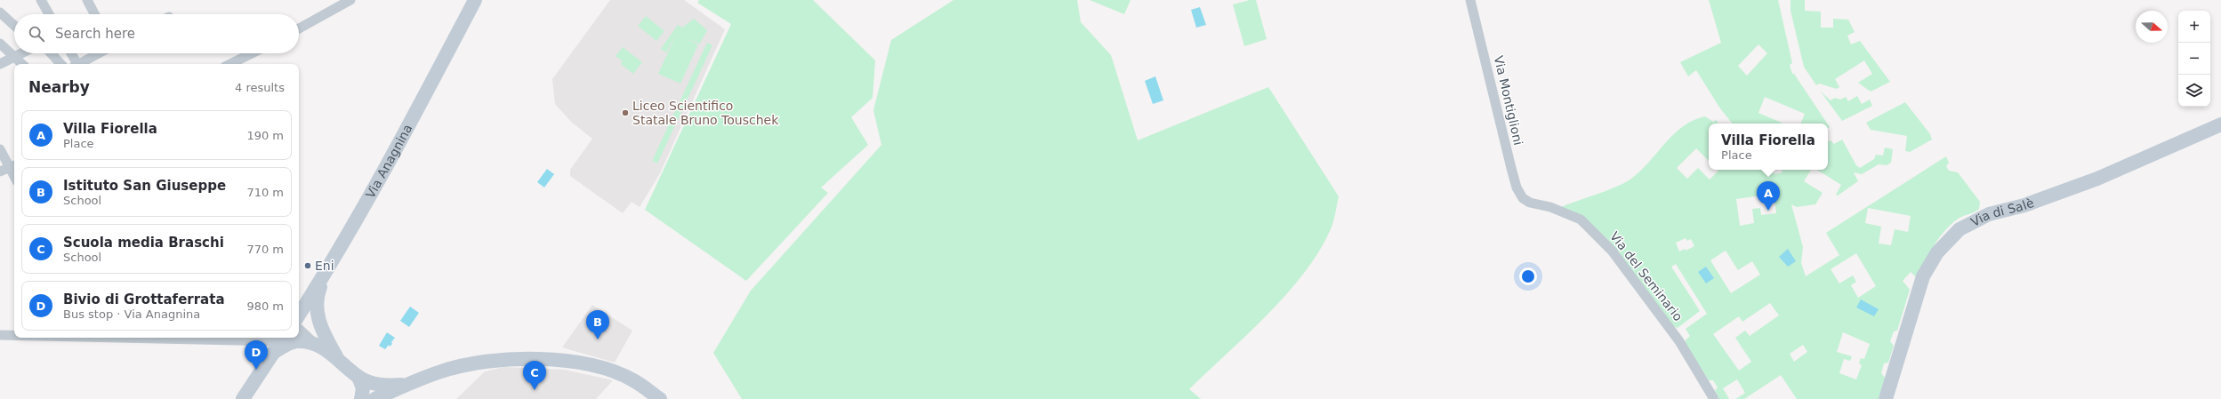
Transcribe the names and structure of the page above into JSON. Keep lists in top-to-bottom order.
{
  "streets": {
    "main road": ["Via Anagnina", "Via di Salè"],
    "street": ["Via Montiglioni", "Via del Seminario"]
  },
  "crossings": [
    ["Via Montiglioni", "Via del Seminario"]
  ],
  "places": ["Liceo Scientifico Statale Bruno Touschek", "Eni"],
  "north": "right",
  "page": {
    "map_buttons": ["+", "−"],
    "search": "Search here",
    "heading": ["Nearby", "4 results"],
    "list": [
      {
        "mark": "A",
        "name": "Villa Fiorella",
        "note": "Place",
        "value": "190 m"
      },
      {
        "mark": "B",
        "name": "Istituto San Giuseppe",
        "note": "School",
        "value": "710 m"
      },
      {
        "mark": "C",
        "name": "Scuola media Braschi",
        "note": "School",
        "value": "770 m"
      },
      {
        "mark": "D",
        "name": "Bivio di Grottaferrata",
        "note": "Bus stop · Via Anagnina",
        "value": "980 m"
      }
    ],
    "popup": ["Villa Fiorella", "Place"],
    "pins": [
      "A",
      "B",
      "D",
      "C"
    ]
  }
}
